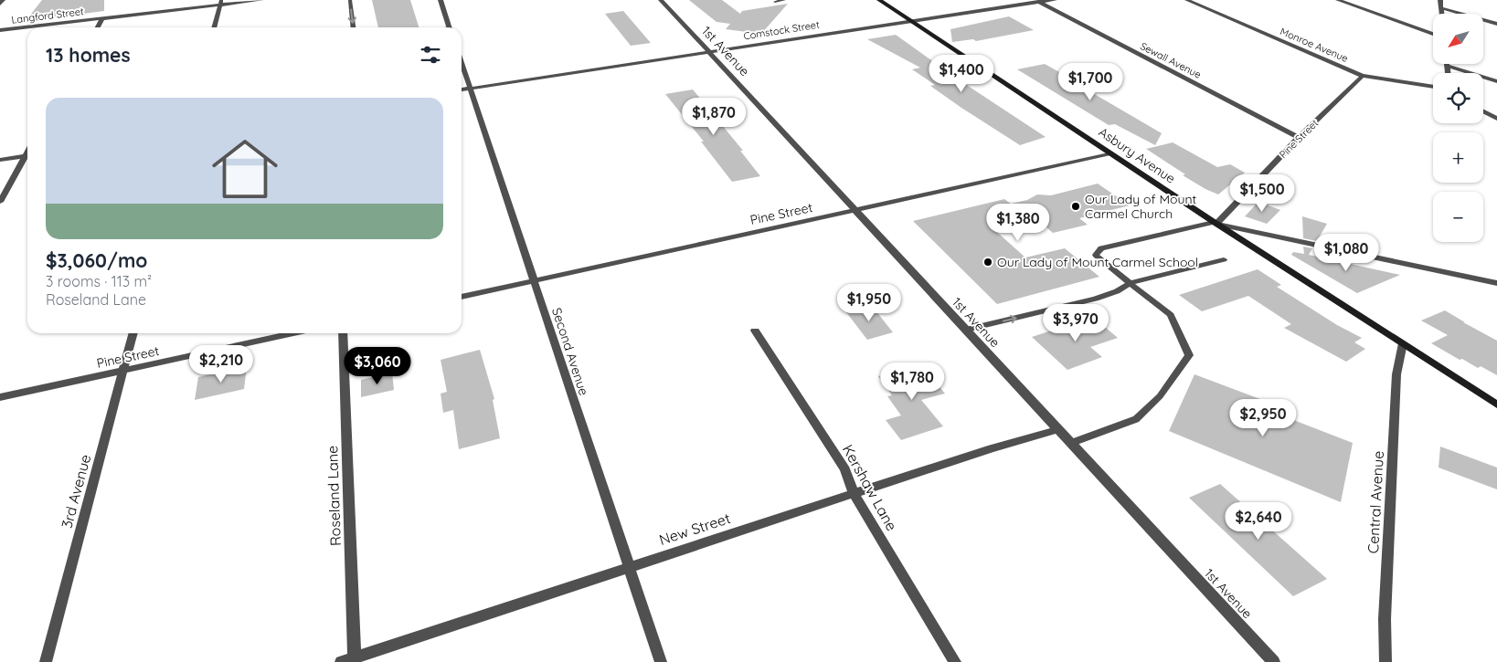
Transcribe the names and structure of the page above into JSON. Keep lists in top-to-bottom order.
{
  "streets": {
    "main road": ["Asbury Avenue"],
    "street": [
      "Langford Street",
      "Comstock Street",
      "Monroe Avenue",
      "1st Avenue",
      "Sewall Avenue",
      "Pine Street",
      "Second Avenue",
      "Kershaw Lane",
      "3rd Avenue",
      "Roseland Lane",
      "Central Avenue",
      "New Street"
    ]
  },
  "crossings": [
    ["Comstock Street", "1st Avenue"],
    ["Comstock Street", "Sewall Avenue"],
    ["Comstock Street", "Asbury Avenue"],
    ["Comstock Street", "Second Avenue"],
    ["Monroe Avenue", "Pine Street"],
    ["1st Avenue", "Pine Street"],
    ["1st Avenue", "New Street"],
    ["Sewall Avenue", "Pine Street"],
    ["Pine Street", "Asbury Avenue"],
    ["Pine Street", "Second Avenue"],
    ["Pine Street", "3rd Avenue"],
    ["Asbury Avenue", "Central Avenue"],
    ["Second Avenue", "New Street"],
    ["Kershaw Lane", "New Street"],
    ["Roseland Lane", "New Street"]
  ],
  "places": ["Our Lady of Mount Carmel Church", "Our Lady of Mount Carmel School"],
  "north": "bottom left",
  "page": {
    "map_buttons": ["+", "−"],
    "heading": "13 homes",
    "price": [
      "$1,400",
      "$1,700",
      "$1,870",
      "$1,500",
      "$1,380",
      "$1,080",
      "$1,950",
      "$3,970",
      "$2,210",
      "$3,060",
      "$1,780",
      "$2,950",
      "$2,640"
    ],
    "list": [
      {
        "name": "$3,060/mo",
        "note": "3 rooms · 113 m² · Roseland Lane"
      }
    ]
  }
}
